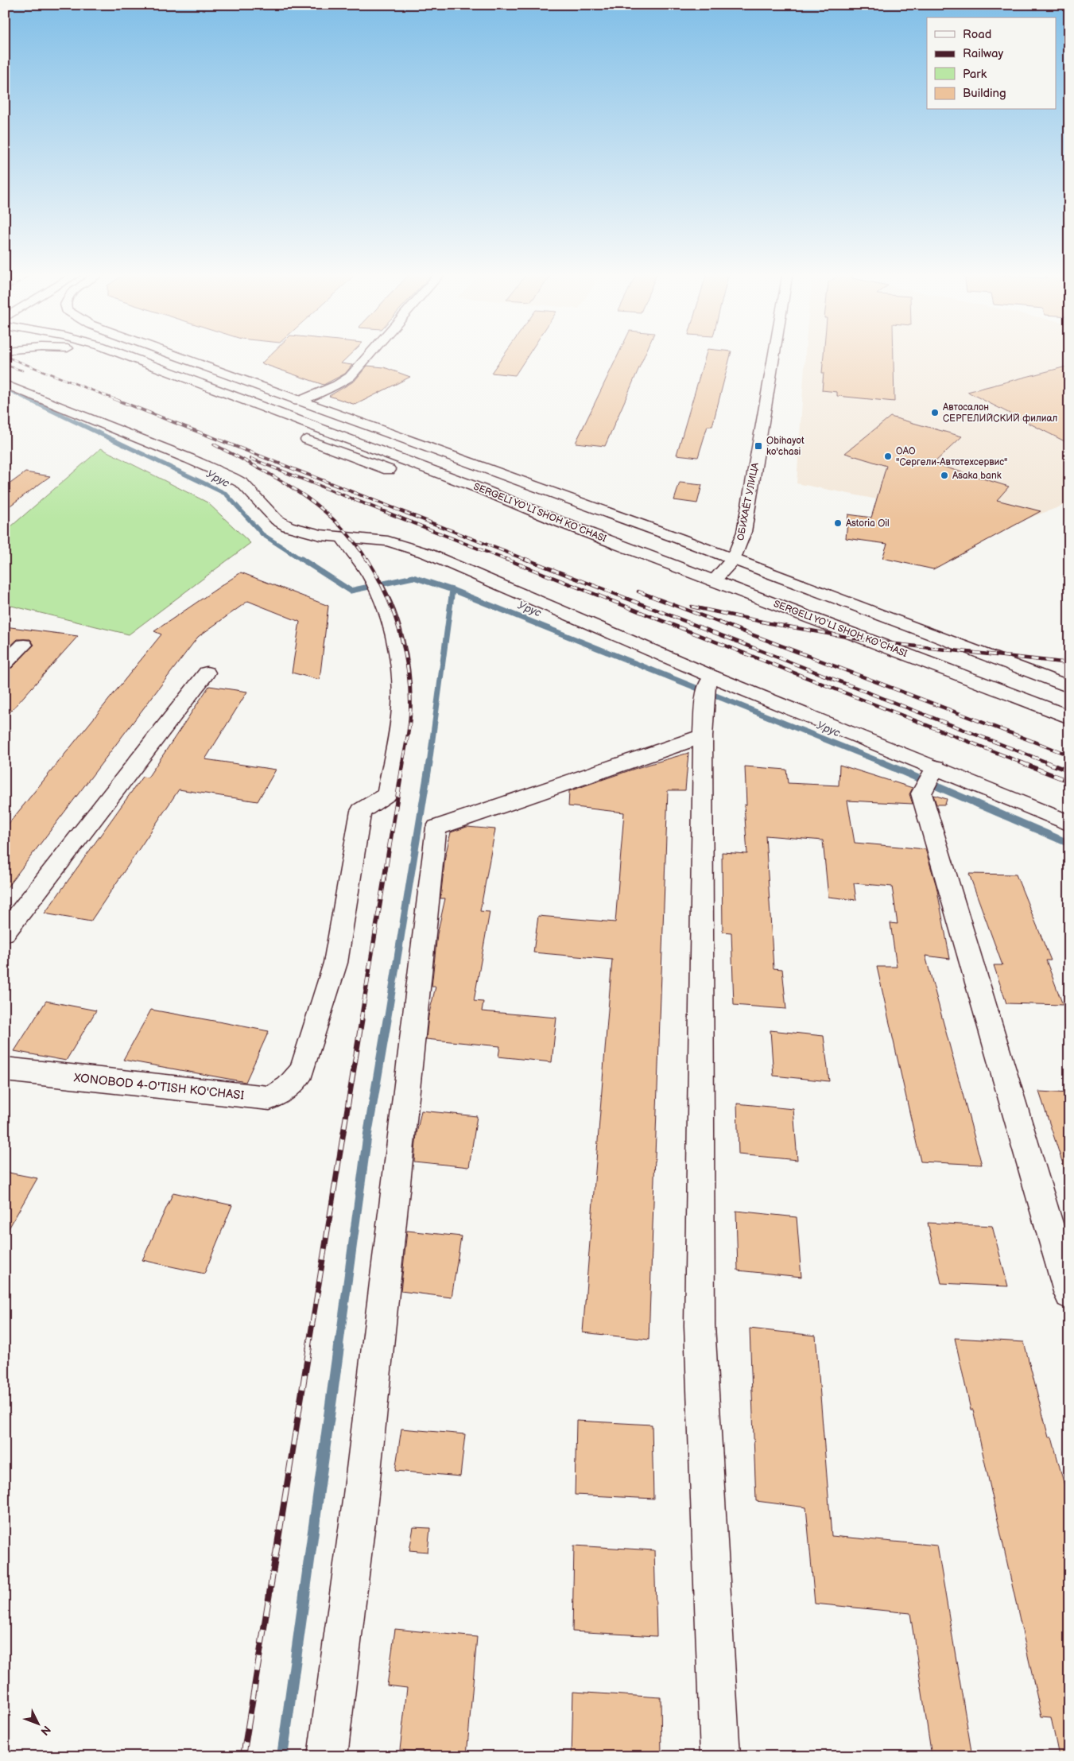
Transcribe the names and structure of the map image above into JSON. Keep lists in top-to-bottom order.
{
  "streets": {
    "street": ["ОБИХАЁТ УЛИЦА", "SERGELI YO‘LI SHOH KO‘CHASI", "XONOBOD 4-O'TISH KO'CHASI"]
  },
  "crossings": [
    ["ОБИХАЁТ УЛИЦА", "SERGELI YO‘LI SHOH KO‘CHASI"]
  ],
  "water": ["Урус"],
  "places": {
    "other": [
      "Автосалон СЕРГЕЛИЙСКИЙ филиал",
      "ОАО \"Сергели-Автотехсервис\"",
      "Asaka bank",
      "Astoria Oil"
    ],
    "transit": ["Obihayot ko'chasi"]
  },
  "legend": [
    "Road",
    "Railway",
    "Park",
    "Building"
  ],
  "north": "bottom right"
}
